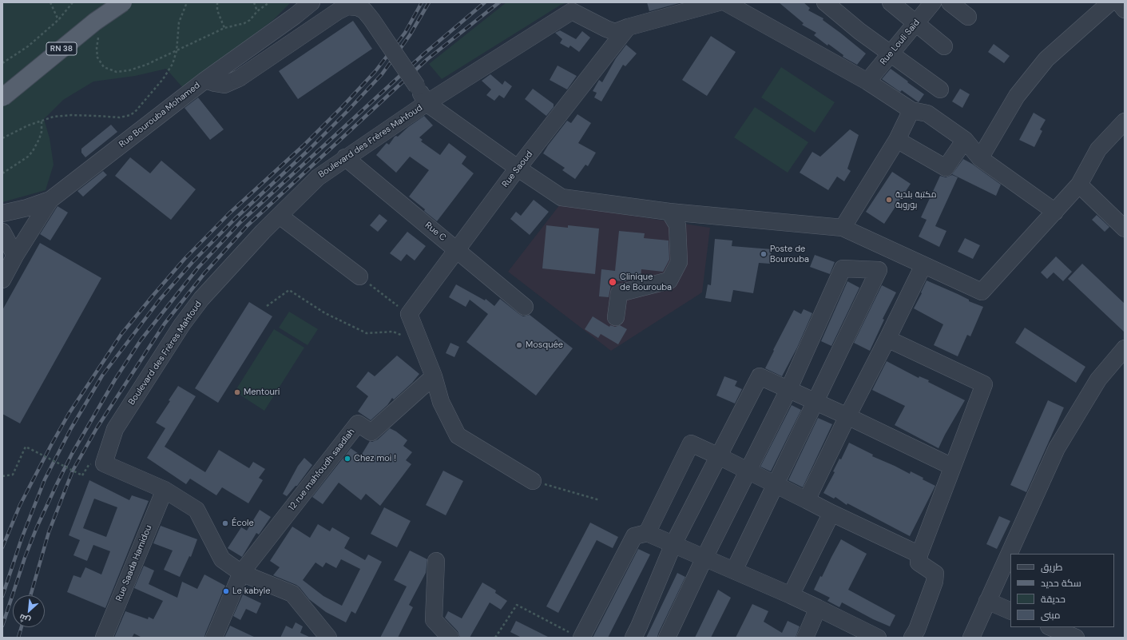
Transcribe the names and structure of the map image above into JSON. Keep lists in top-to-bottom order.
{
  "streets": {
    "main road": ["RN 38"],
    "street": [
      "Rue Louli Saïd",
      "Rue Bourouba Mohamed",
      "Boulevard des Frères Mahfoud",
      "Rue Saoud",
      "Rue C",
      "12 rue mahfoudh saadlah",
      "Rue Saada Hamidou"
    ]
  },
  "crossings": [
    ["Rue Bourouba Mohamed", "Boulevard des Frères Mahfoud"],
    ["Boulevard des Frères Mahfoud", "Rue C"],
    ["Rue Saoud", "Rue C"]
  ],
  "places": [
    "مكتبة بلدية بوروبة",
    "Poste de Bourouba",
    "Clinique de Bourouba",
    "Mosquée",
    "Mentouri",
    "Chez moi !",
    "École",
    "Le kabyle"
  ],
  "legend": [
    "طريق",
    "سكة حديد",
    "حديقة",
    "مبنى"
  ],
  "north": "bottom left"
}
